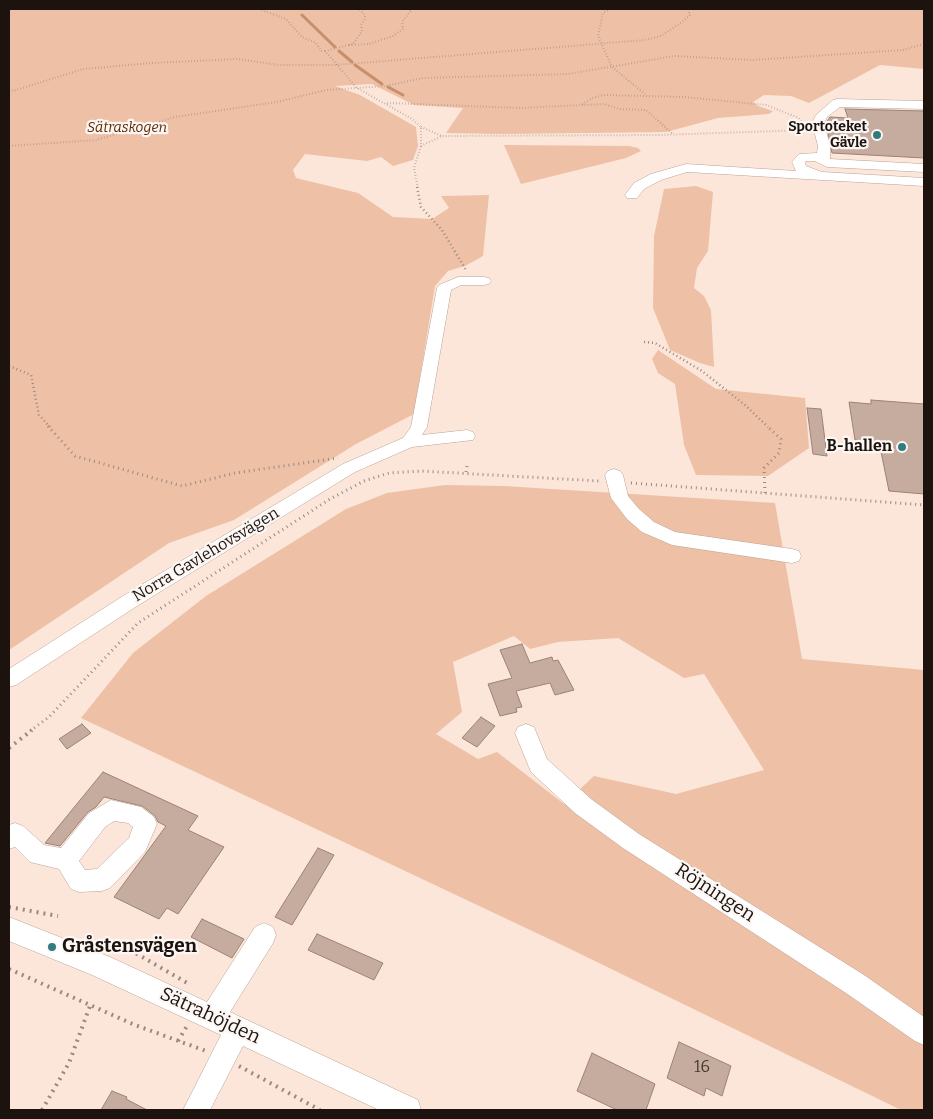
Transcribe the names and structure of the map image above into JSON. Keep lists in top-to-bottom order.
{
  "streets": {
    "street": ["Norra Gavlehovsvägen", "Röjningen", "Sätrahöjden"]
  },
  "parks": ["Sätraskogen"],
  "places": ["Sportoteket Gävle", "B-hallen", "Gråstensvägen"],
  "house_numbers": ["16"]
}
